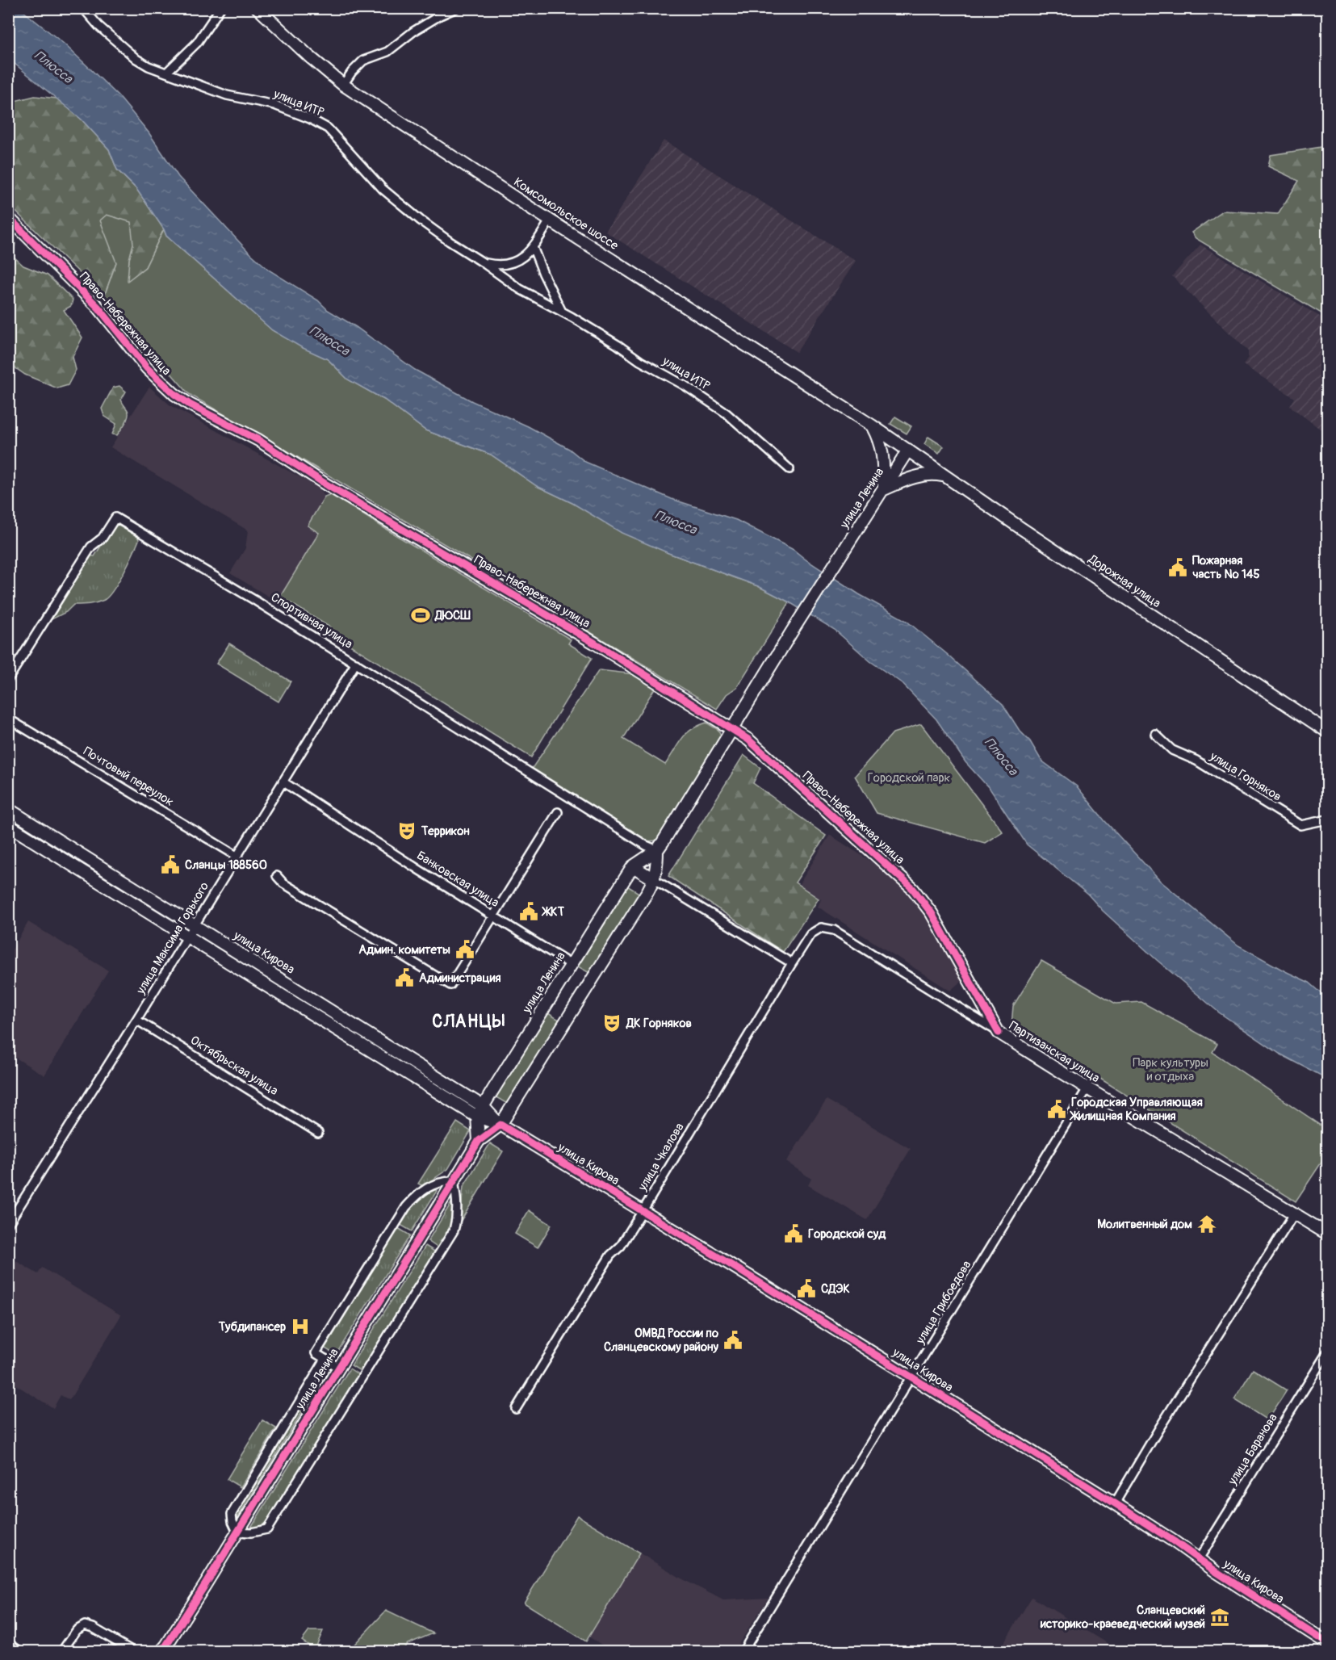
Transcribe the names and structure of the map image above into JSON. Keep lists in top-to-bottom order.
{
  "streets": {
    "street": [
      "улица ИТР",
      "Комсомольское шоссе",
      "Право-Набережная улица",
      "улица Ленина",
      "Дорожная улица",
      "Спортивная улица",
      "Почтовый переулок",
      "улица Горняков",
      "Банковская улица",
      "улица Максима Горького",
      "улица Кирова",
      "Партизанская улица",
      "Октябрьская улица",
      "улица Чкалова",
      "улица Грибоедова",
      "улица Баранова"
    ]
  },
  "crossings": [
    ["Комсомольское шоссе", "улица Ленина"],
    ["Комсомольское шоссе", "Дорожная улица"],
    ["Право-Набережная улица", "улица Ленина"],
    ["Право-Набережная улица", "Партизанская улица"],
    ["улица Ленина", "Дорожная улица"],
    ["улица Ленина", "Спортивная улица"],
    ["улица Ленина", "Банковская улица"],
    ["улица Ленина", "улица Кирова"],
    ["Спортивная улица", "улица Максима Горького"],
    ["Почтовый переулок", "улица Максима Горького"],
    ["Банковская улица", "улица Максима Горького"],
    ["улица Максима Горького", "улица Кирова"],
    ["улица Максима Горького", "Октябрьская улица"],
    ["улица Кирова", "улица Чкалова"],
    ["улица Кирова", "улица Грибоедова"],
    ["улица Кирова", "улица Баранова"],
    ["Партизанская улица", "улица Чкалова"],
    ["Партизанская улица", "улица Грибоедова"]
  ],
  "districts": ["СЛАНЦЫ"],
  "water": ["Плюсса"],
  "parks": ["Городской парк", "Парк культуры и отдыха"],
  "places": {
    "public building": [
      "Пожарная часть № 145",
      "Сланцы 188560",
      "ЖКТ",
      "Админ. комитеты",
      "Администрация",
      "Городская Управляющая Жилищная Компания",
      "Городской суд",
      "СДЭК",
      "ОМВД России по Сланцевскому району"
    ],
    "sports": ["ДЮСШ"],
    "theatre": ["Террикон", "ДК Горняков"],
    "temple": ["Молитвенный дом"],
    "hospital": ["Тубдипансер"],
    "museum": ["Сланцевский историко-краеведческий музей"]
  }
}
